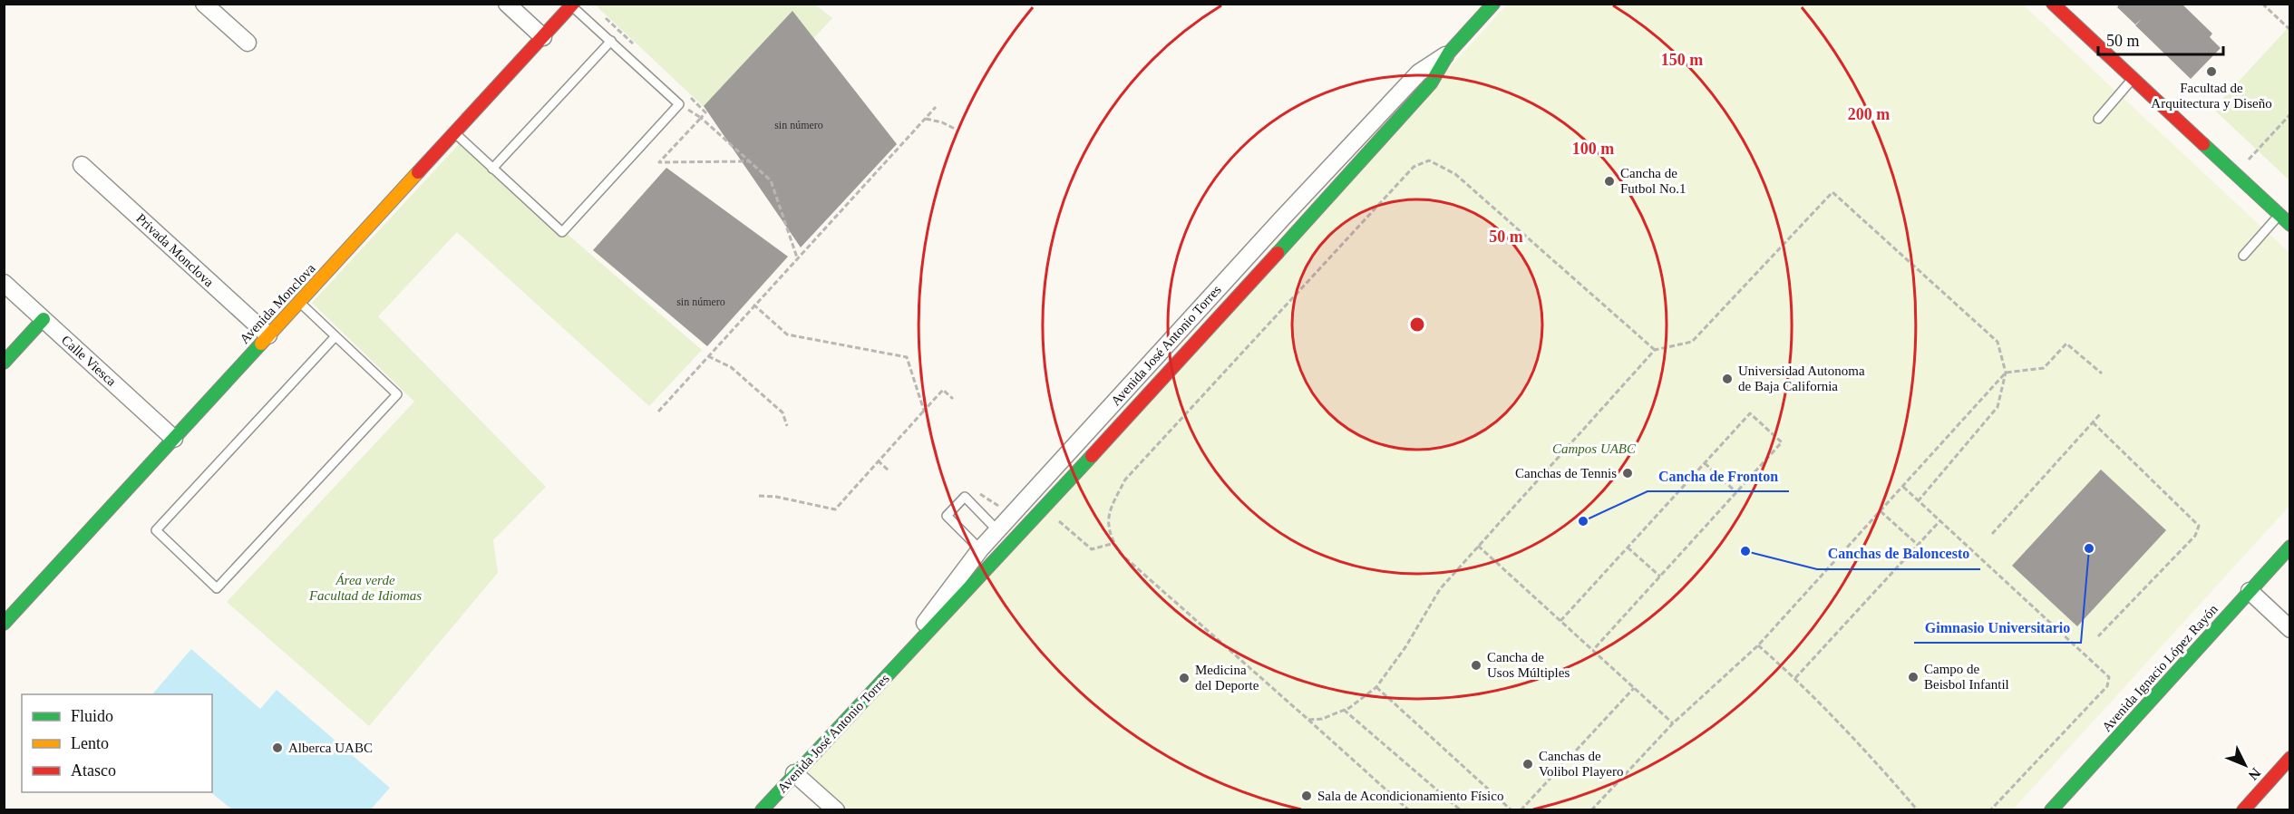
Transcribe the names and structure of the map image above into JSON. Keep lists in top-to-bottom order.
{
  "streets": {
    "street": [
      "Privada Monclova",
      "Avenida Monclova",
      "Avenida José Antonio Torres",
      "Calle Viesca",
      "Avenida Ignacio López Rayón"
    ]
  },
  "crossings": [
    ["Privada Monclova", "Avenida Monclova"],
    ["Avenida Monclova", "Calle Viesca"]
  ],
  "parks": ["Campos UABC", "Área verde Facultad de Idiomas"],
  "places": [
    "Facultad de Arquitectura y Diseño",
    "Cancha de Futbol No.1",
    "Universidad Autonoma de Baja California",
    "Canchas de Tennis",
    "Cancha de Fronton",
    "Gimnasio Universitario",
    "Canchas de Baloncesto",
    "Cancha de Usos Múltiples",
    "Campo de Beisbol Infantil",
    "Medicina del Deporte",
    "Alberca UABC",
    "Canchas de Volibol Playero",
    "Sala de Acondicionamiento Físico"
  ],
  "house_numbers": ["sin número", "sin número"],
  "legend": ["Fluido", "Lento", "Atasco"],
  "scale_bar": "50 m",
  "north": "bottom right",
  "rings": [
    "150 m",
    "200 m",
    "100 m",
    "50 m"
  ]
}
